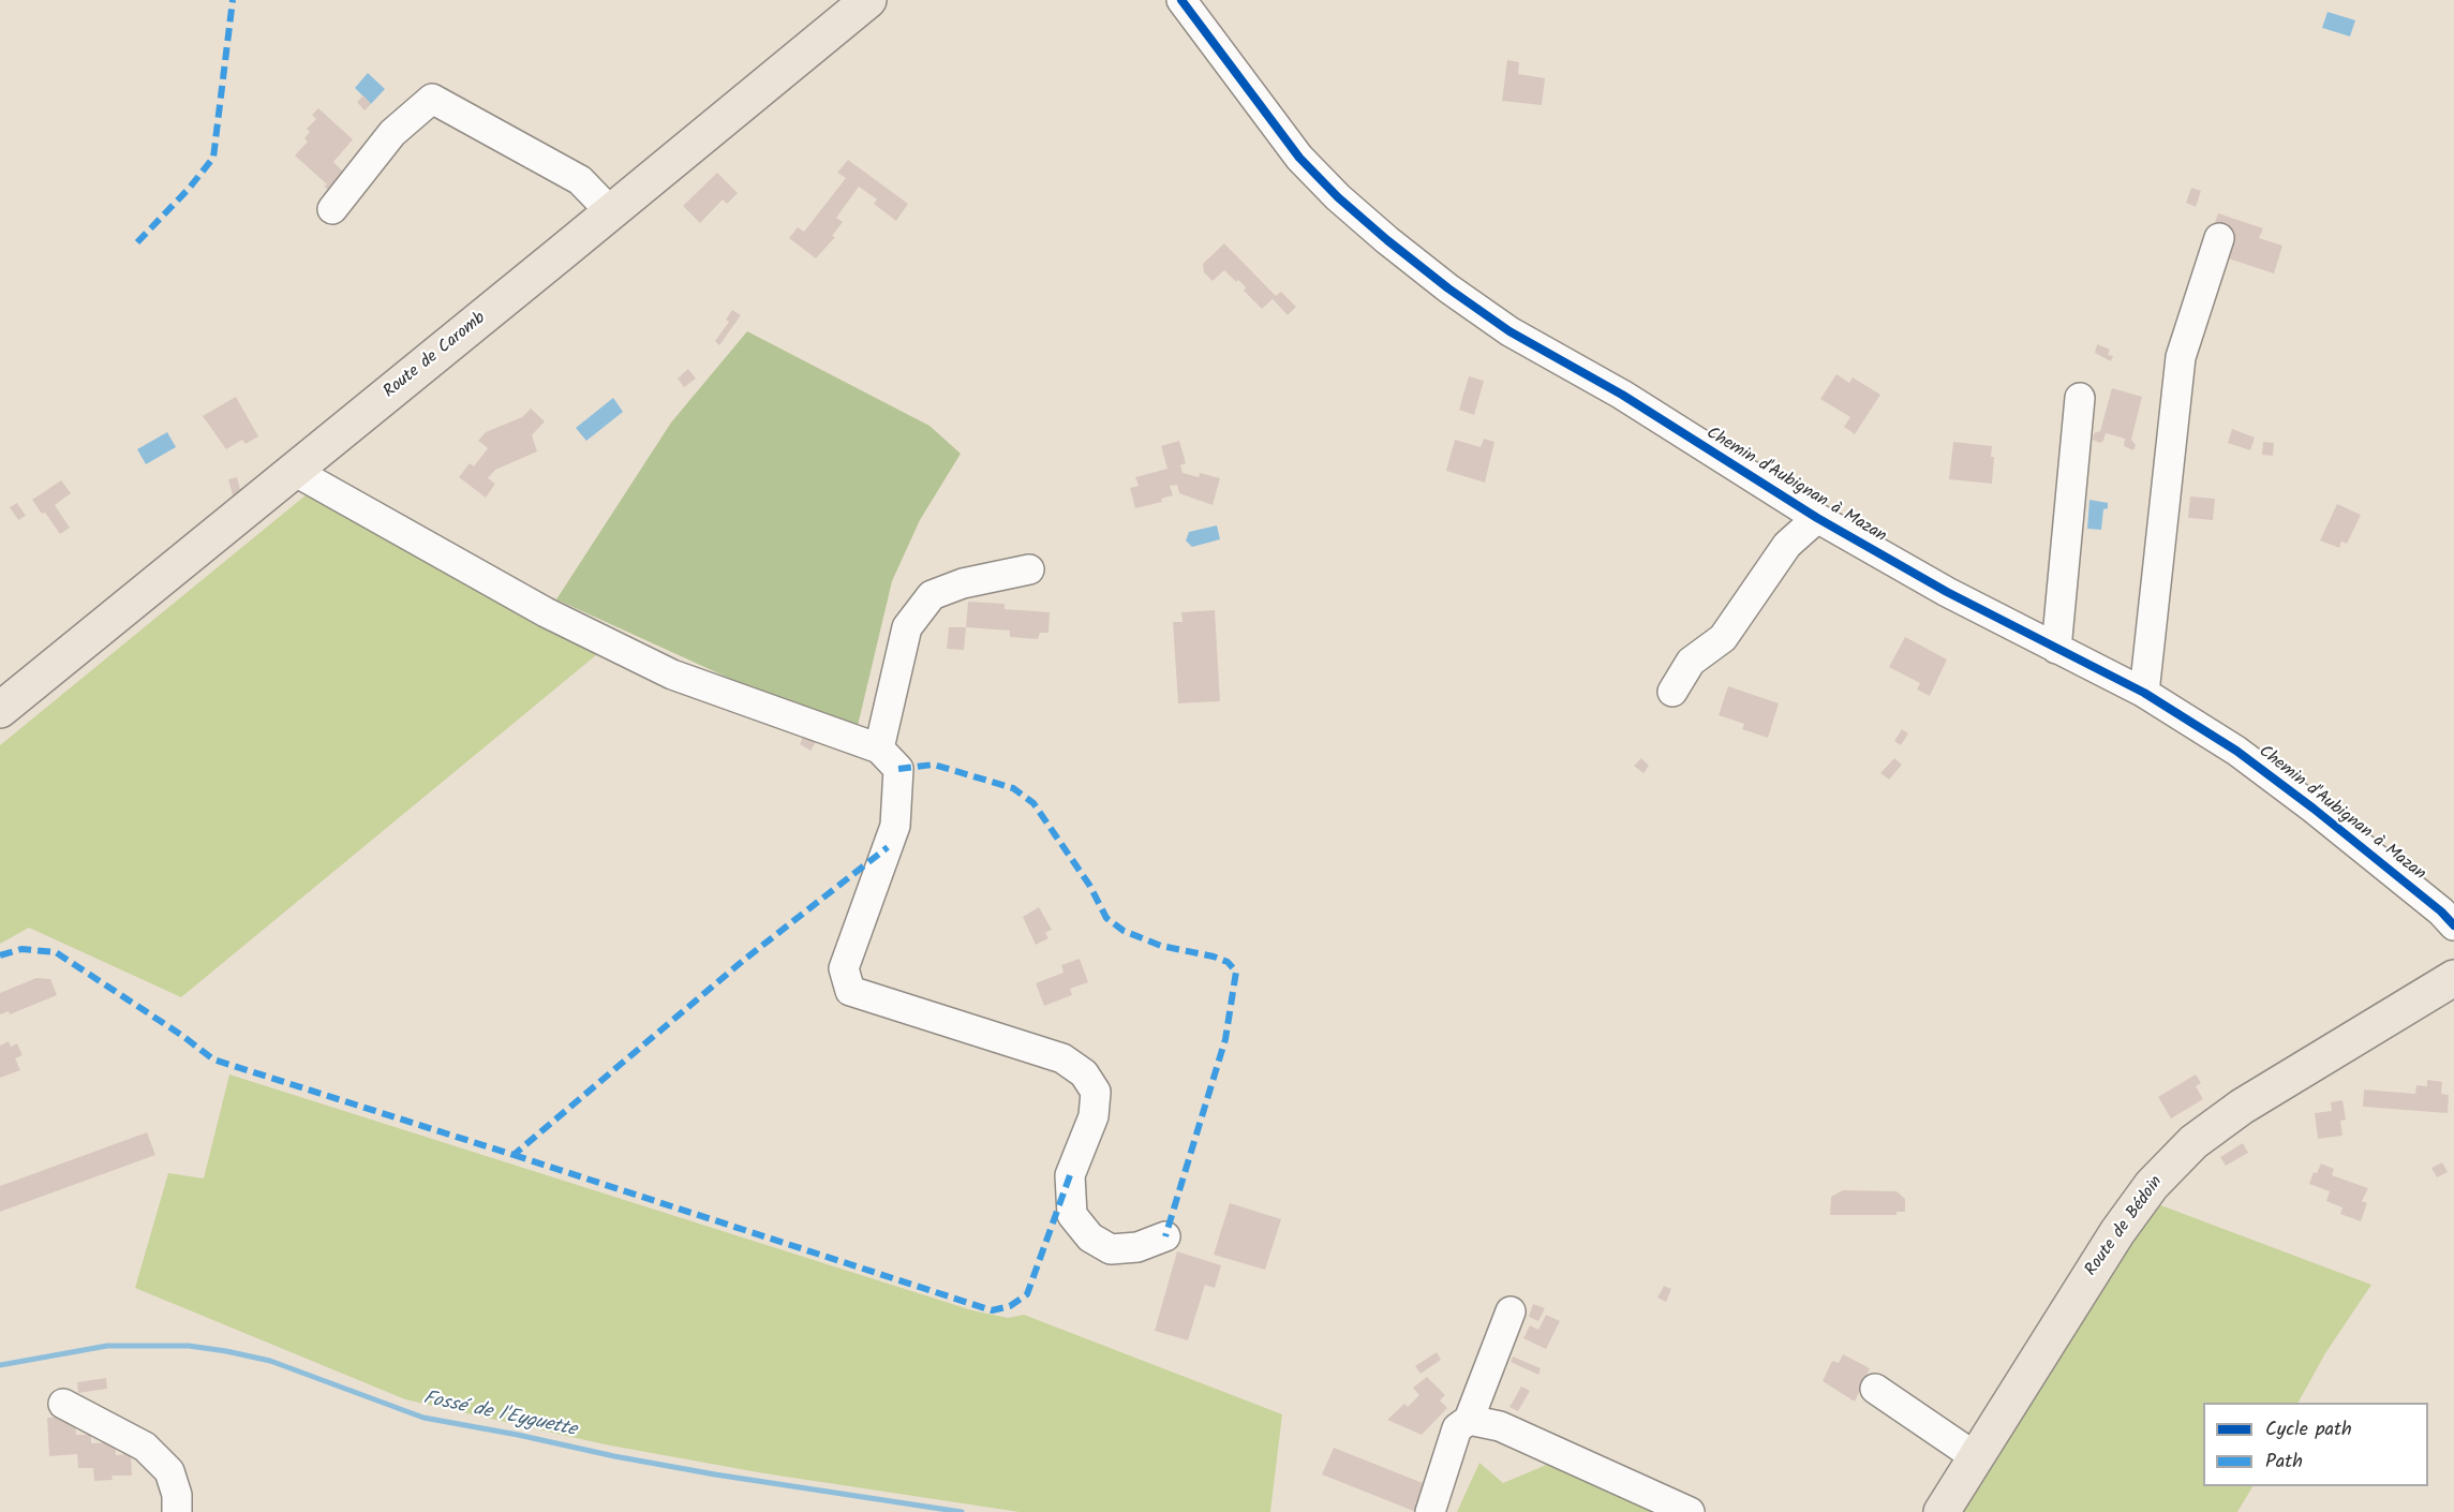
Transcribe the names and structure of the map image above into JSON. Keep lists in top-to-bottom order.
{
  "streets": {
    "main road": ["Route de Caromb", "Route de Bédoin"],
    "street": ["Chemin d'Aubignan à Mazan"]
  },
  "water": ["Fossé de l'Eyguette"],
  "legend": ["Cycle path", "Path"]
}
